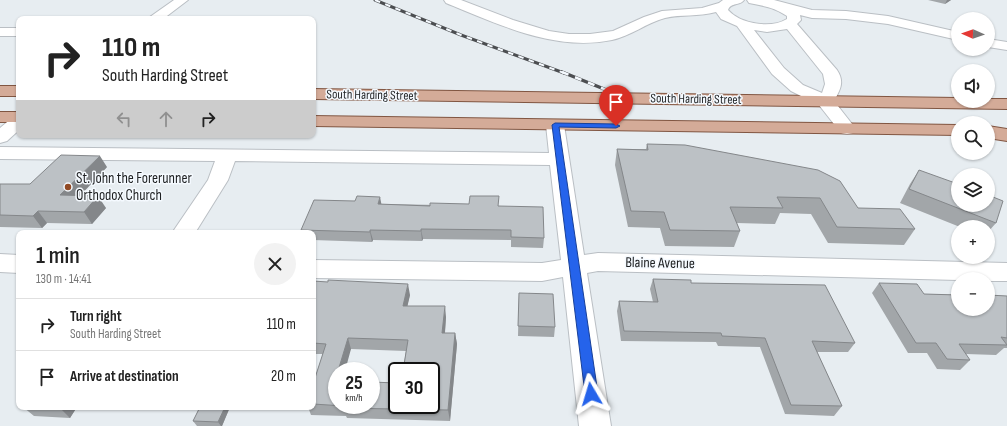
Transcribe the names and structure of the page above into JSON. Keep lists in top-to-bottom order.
{
  "streets": {
    "main road": ["South Harding Street"],
    "street": ["Blaine Avenue"]
  },
  "places": ["St. John the Forerunner Orthodox Church"],
  "north": "left",
  "page": {
    "map_buttons": ["+", "−"],
    "turn": ["110 m", "South Harding Street"],
    "heading": ["1 min", "130 m · 14:41"],
    "list": [
      {
        "name": "Turn right",
        "note": "South Harding Street",
        "value": "110 m"
      },
      {
        "name": "Arrive at destination",
        "value": "20 m"
      }
    ],
    "speed": "25 km/h",
    "limit": "30"
  }
}
